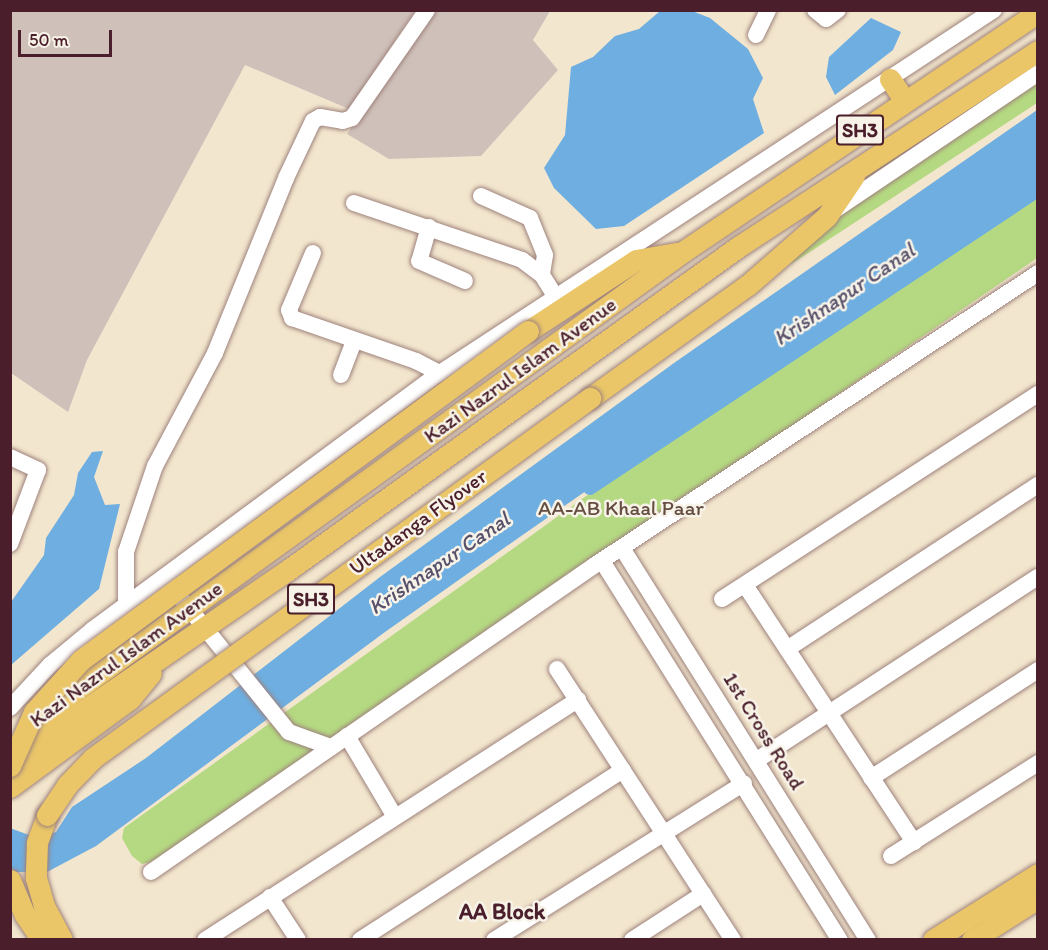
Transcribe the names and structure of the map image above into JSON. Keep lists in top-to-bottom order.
{
  "streets": {
    "main road": ["SH3", "Kazi Nazrul Islam Avenue", "Ultadanga Flyover"],
    "street": ["1st Cross Road"]
  },
  "crossings": [
    ["SH3", "Kazi Nazrul Islam Avenue"],
    ["Kazi Nazrul Islam Avenue", "Ultadanga Flyover"]
  ],
  "districts": ["AA Block"],
  "water": ["Krishnapur Canal"],
  "parks": ["AA-AB Khaal Paar"],
  "scale_bar": "50 m"
}
